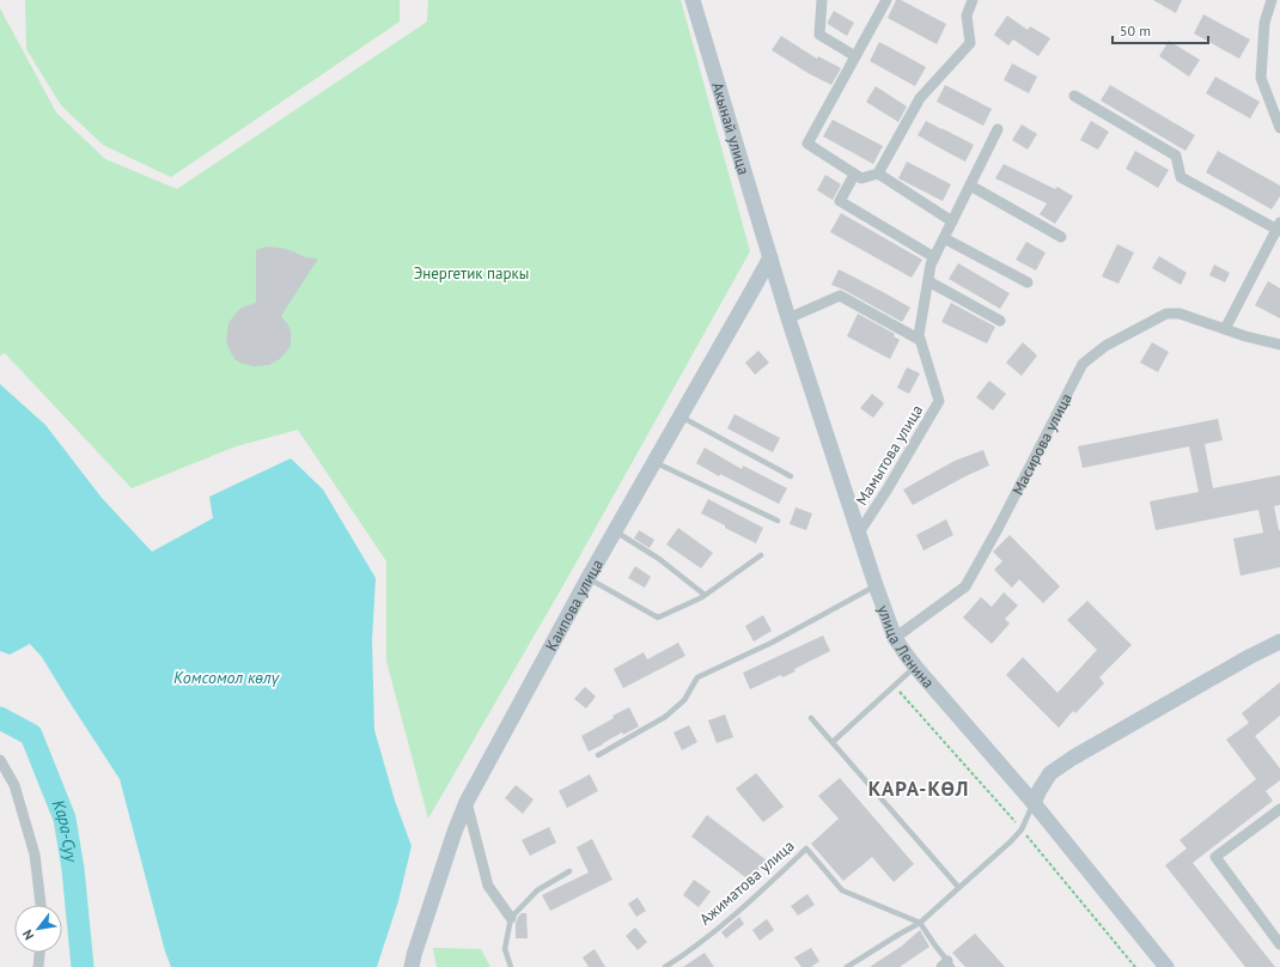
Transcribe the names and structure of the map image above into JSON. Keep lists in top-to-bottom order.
{
  "streets": {
    "main road": ["Акынай улица", "Каипова улица", "улица Ленина"],
    "street": ["Масирова улица", "Мамытова улица"],
    "lane": ["Ажиматова улица"]
  },
  "crossings": [
    ["Акынай улица", "Каипова улица"],
    ["Акынай улица", "улица Ленина"],
    ["Масирова улица", "улица Ленина"],
    ["Мамытова улица", "улица Ленина"],
    ["Каипова улица", "улица Ленина"]
  ],
  "districts": ["КАРА-КӨЛ"],
  "water": ["Комсомол көлү", "Кара-Суу"],
  "parks": ["Энергетик паркы"],
  "scale_bar": "50 m",
  "north": "bottom left"
}
